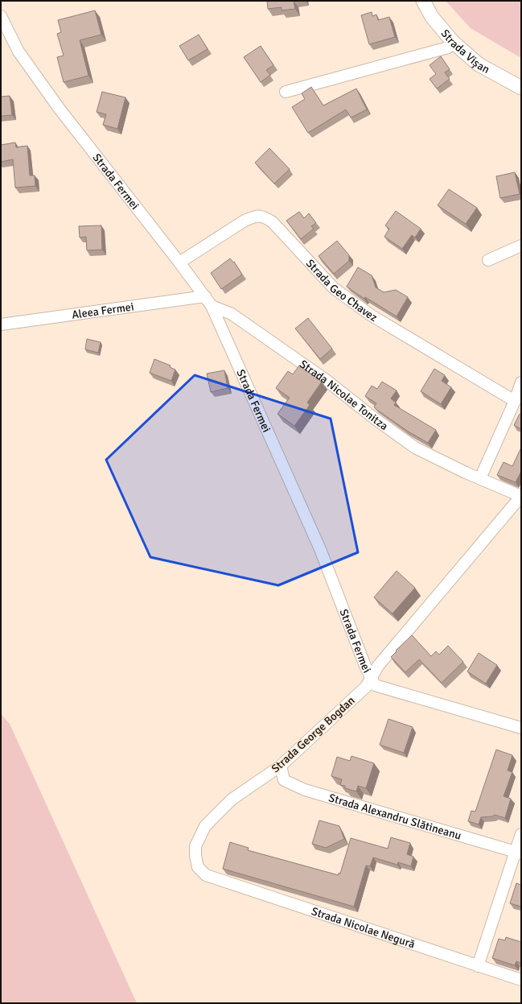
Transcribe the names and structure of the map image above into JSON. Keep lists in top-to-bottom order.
{
  "streets": {
    "street": [
      "Strada Vișan",
      "Strada Fermei",
      "Strada Geo Chavez",
      "Aleea Fermei",
      "Strada Nicolae Tonitza",
      "Strada George Bogdan",
      "Strada Alexandru Slătineanu",
      "Strada Nicolae Negură"
    ]
  },
  "crossings": [
    ["Strada Fermei", "Strada Geo Chavez"],
    ["Strada Fermei", "Aleea Fermei"],
    ["Strada Fermei", "Strada Nicolae Tonitza"],
    ["Strada Fermei", "Strada George Bogdan"],
    ["Strada Nicolae Tonitza", "Strada George Bogdan"],
    ["Strada George Bogdan", "Strada Alexandru Slătineanu"],
    ["Strada George Bogdan", "Strada Nicolae Negură"]
  ]
}
